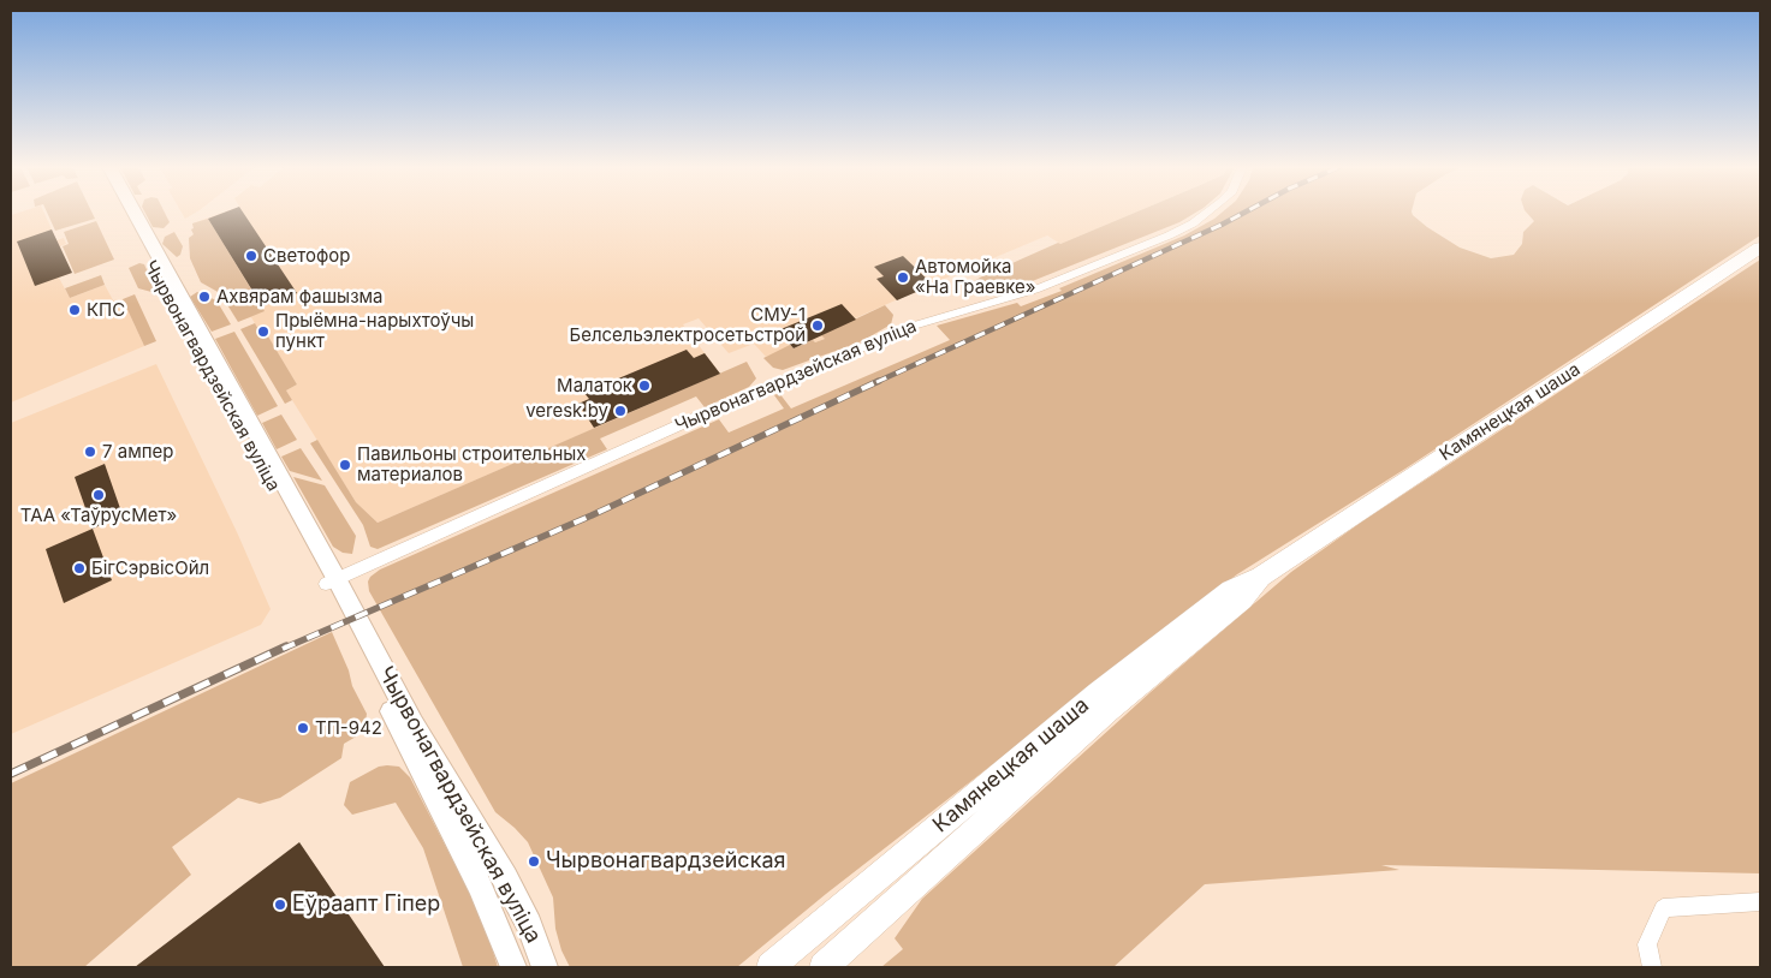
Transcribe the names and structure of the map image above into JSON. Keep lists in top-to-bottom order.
{
  "streets": {
    "main road": ["Чырвонагвардзейская вуліца", "Камянецкая шаша"]
  },
  "places": [
    "Светофор",
    "Автомойка «На Граевке»",
    "Ахвярам фашызма",
    "КПС",
    "СМУ-1 Белсельэлектросетьстрой",
    "Прыёмна-нарыхтоўчы пункт",
    "Малаток",
    "veresk.by",
    "7 ампер",
    "Павильоны строительных материалов",
    "ТАА «ТаўрусМет»",
    "БігСэрвісОйл",
    "ТП-942",
    "Чырвонагвардзейская",
    "Еўраапт Гіпер"
  ]
}
